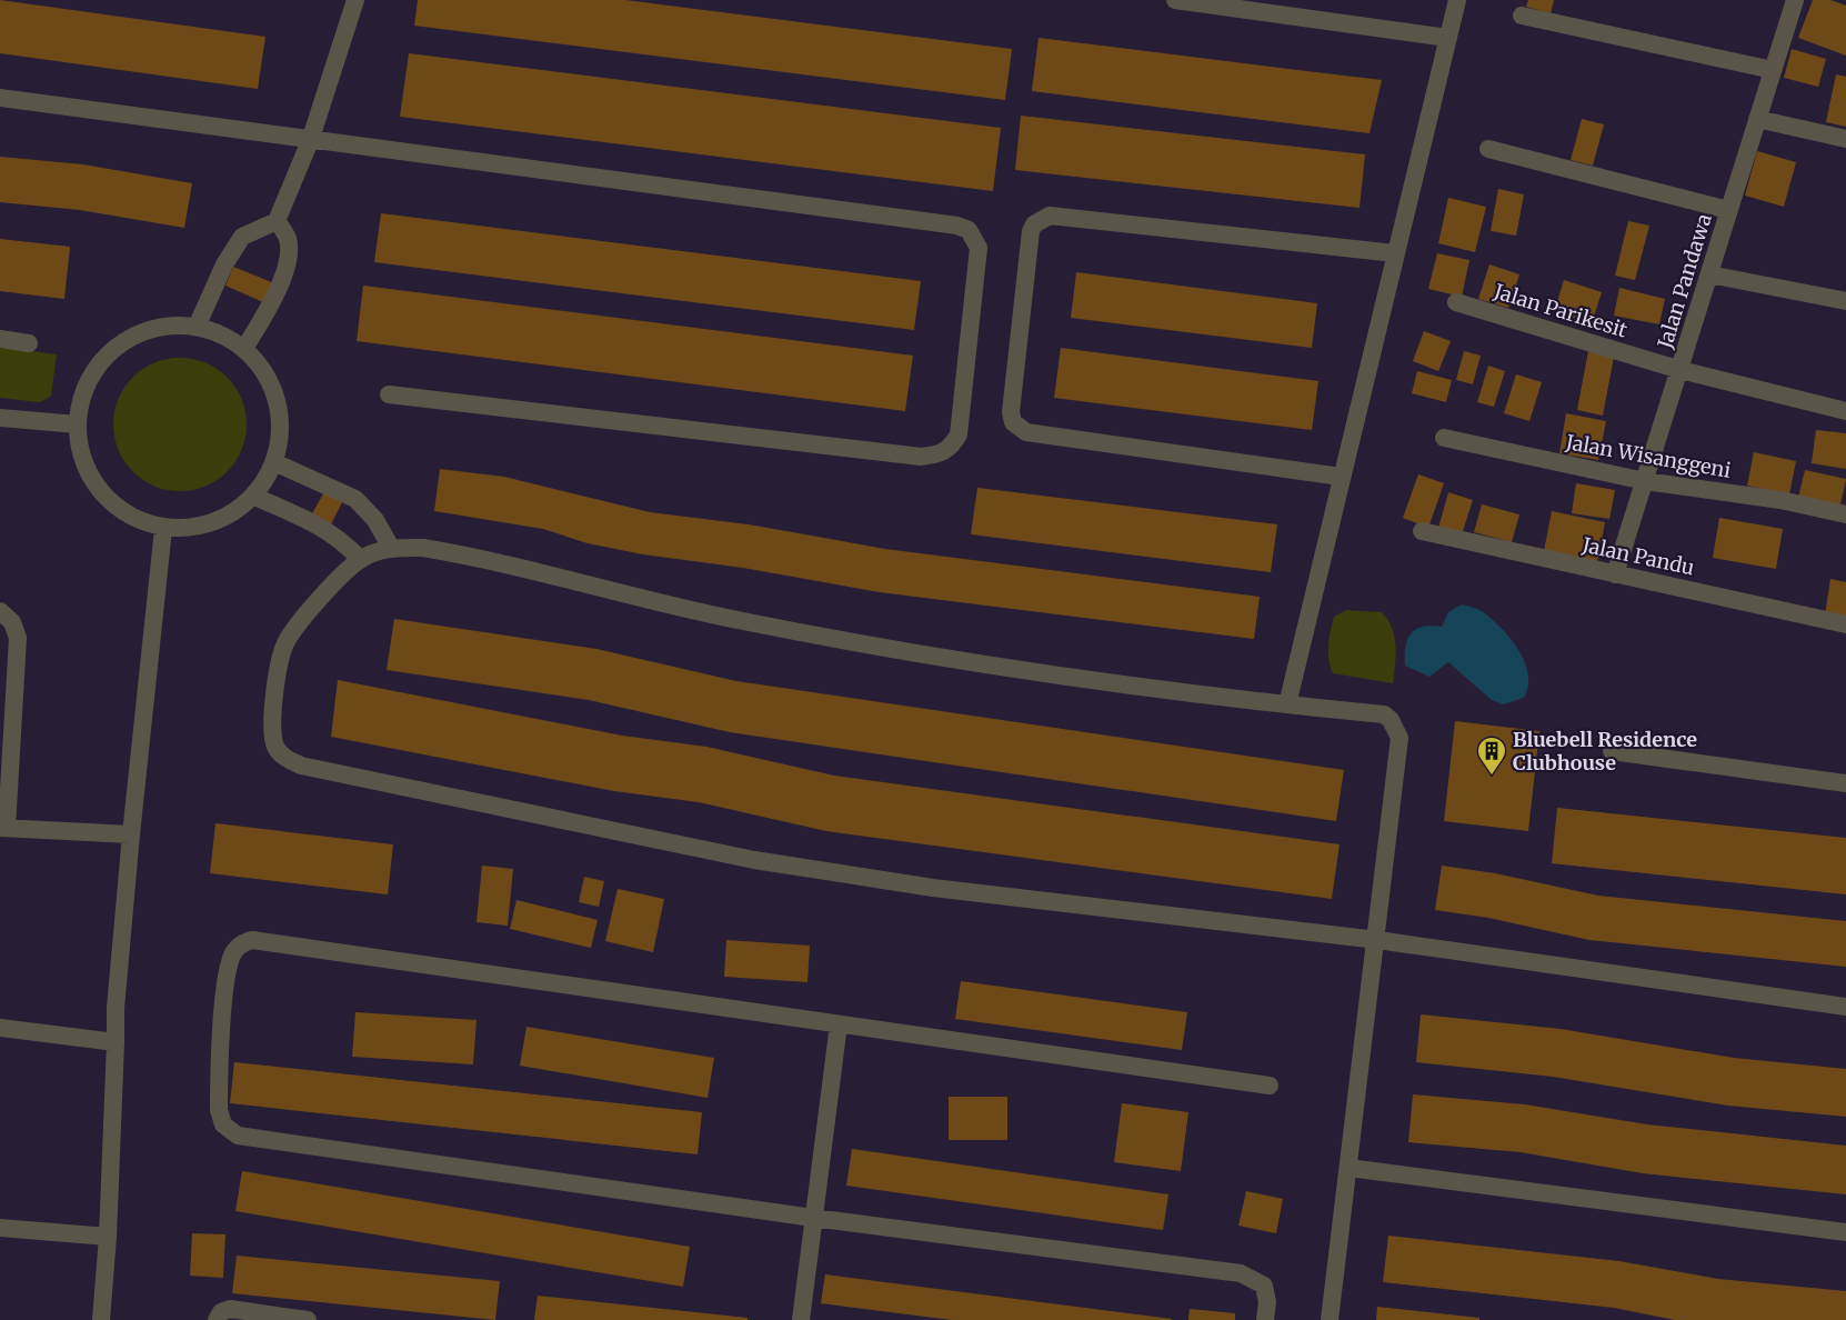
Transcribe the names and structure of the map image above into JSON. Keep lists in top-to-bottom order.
{
  "streets": {
    "street": [
      "Jalan Pandawa",
      "Jalan Parikesit",
      "Jalan Wisanggeni",
      "Jalan Pandu"
    ]
  },
  "crossings": [
    ["Jalan Pandawa", "Jalan Parikesit"],
    ["Jalan Pandawa", "Jalan Wisanggeni"],
    ["Jalan Pandawa", "Jalan Pandu"]
  ],
  "places": {
    "building": ["Bluebell Residence Clubhouse"]
  }
}
